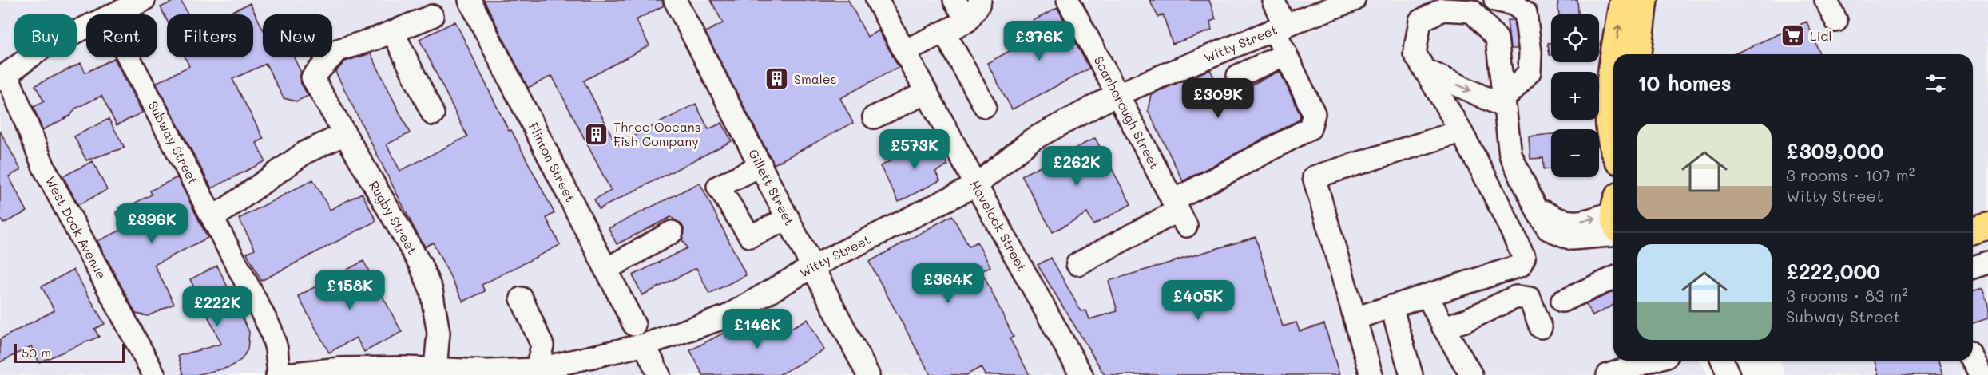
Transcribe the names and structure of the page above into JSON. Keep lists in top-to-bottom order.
{
  "streets": {
    "street": [
      "Witty Street",
      "Scarborough Street",
      "Subway Street",
      "Flinton Street",
      "Gillett Street",
      "Rugby Street",
      "Havelock Street",
      "West Dock Avenue"
    ]
  },
  "crossings": [
    ["Witty Street", "Scarborough Street"],
    ["Witty Street", "Subway Street"],
    ["Witty Street", "Gillett Street"],
    ["Witty Street", "Rugby Street"],
    ["Witty Street", "Havelock Street"]
  ],
  "places": {
    "supermarket": ["Lidl"],
    "building": ["Smales", "Three Oceans Fish Company"]
  },
  "scale_bar": "50 m",
  "page": {
    "map_buttons": ["+", "−"],
    "chip": [
      "Buy",
      "Rent",
      "Filters",
      "New"
    ],
    "price": [
      "£376K",
      "£309K",
      "£573K",
      "£262K",
      "£396K",
      "£364K",
      "£158K",
      "£405K",
      "£222K",
      "£146K"
    ],
    "heading": "10 homes",
    "list": [
      {
        "name": "£309,000",
        "note": "3 rooms · 107 m² · Witty Street"
      },
      {
        "name": "£222,000",
        "note": "3 rooms · 83 m² · Subway Street"
      }
    ],
    "scale": "50 m"
  }
}
